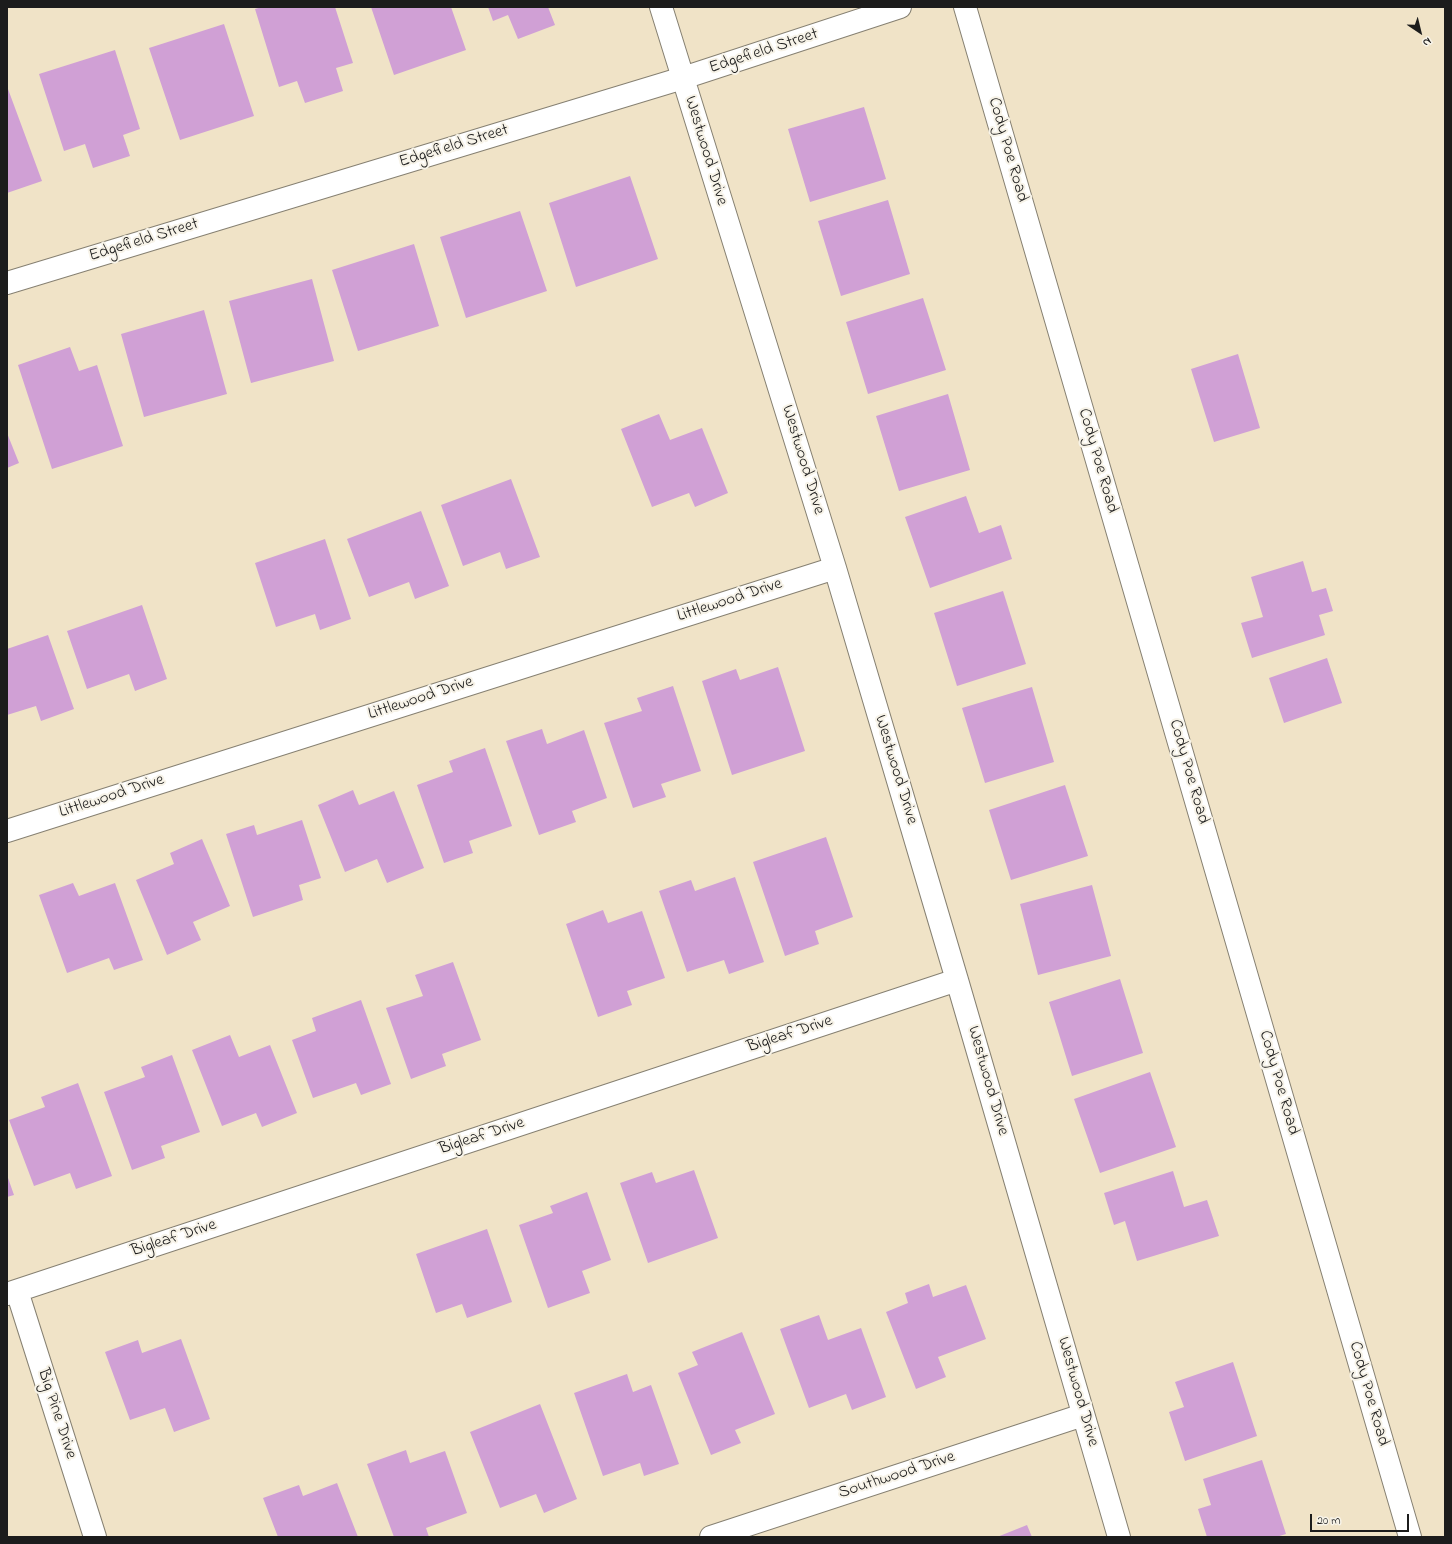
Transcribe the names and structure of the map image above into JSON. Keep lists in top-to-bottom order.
{
  "streets": {
    "street": [
      "Edgefield Street",
      "Cody Poe Road",
      "Westwood Drive",
      "Littlewood Drive",
      "Bigleaf Drive",
      "Big Pine Drive",
      "Southwood Drive"
    ]
  },
  "crossings": [
    ["Edgefield Street", "Westwood Drive"],
    ["Westwood Drive", "Littlewood Drive"],
    ["Westwood Drive", "Bigleaf Drive"],
    ["Westwood Drive", "Southwood Drive"],
    ["Bigleaf Drive", "Big Pine Drive"]
  ],
  "scale_bar": "20 m",
  "north": "bottom right"
}
